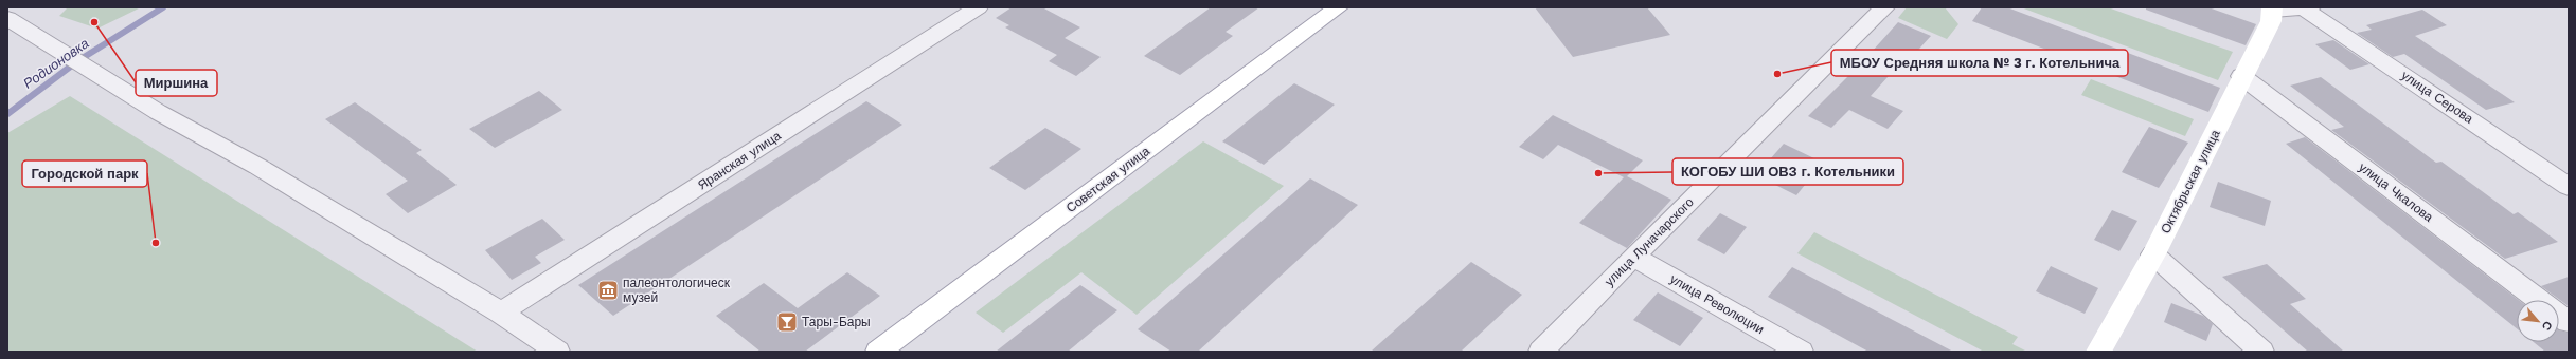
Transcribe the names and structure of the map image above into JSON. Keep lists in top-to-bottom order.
{
  "streets": {
    "main road": ["Советская улица", "Октябрьская улица"],
    "street": [
      "улица Серова",
      "Яранская улица",
      "улица Чкалова",
      "улица Луначарского",
      "улица Революции"
    ]
  },
  "crossings": [
    ["Октябрьская улица", "улица Чкалова"],
    ["улица Луначарского", "улица Революции"]
  ],
  "water": ["Родионовка"],
  "places": {
    "other": [
      "Миршина",
      "МБОУ Средняя школа № 3 г. Котельнича",
      "КОГОБУ ШИ ОВЗ г. Котельники",
      "Городской парк"
    ],
    "museum": ["палеонтологическ музей"],
    "bar": ["Тары-Бары"]
  },
  "north": "bottom right"
}
